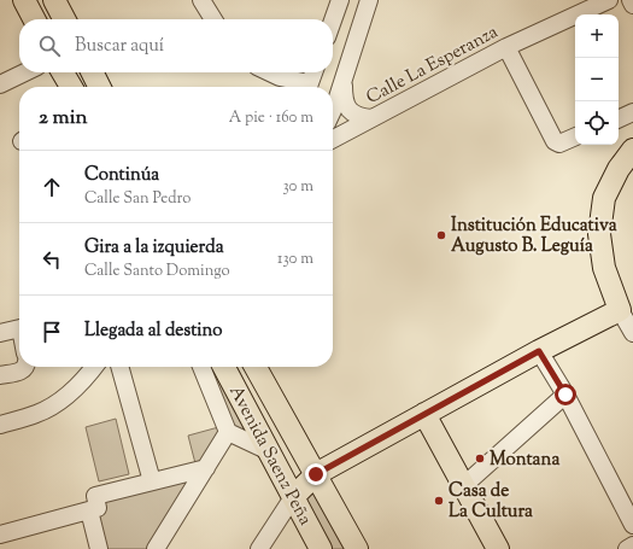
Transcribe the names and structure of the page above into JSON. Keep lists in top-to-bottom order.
{
  "streets": {
    "main road": ["Avenida Saenz Peña"],
    "street": ["Calle La Esperanza"]
  },
  "places": ["Institución Educativa Augusto B. Leguía", "Montana", "Casa de La Cultura"],
  "page": {
    "map_buttons": ["+", "−"],
    "search": "Buscar aquí",
    "heading": ["2 min", "A pie · 160 m"],
    "list": [
      ["Continúa", "Calle San Pedro", "30 m"],
      ["Gira a la izquierda", "Calle Santo Domingo", "130 m"],
      "Llegada al destino"
    ]
  }
}
